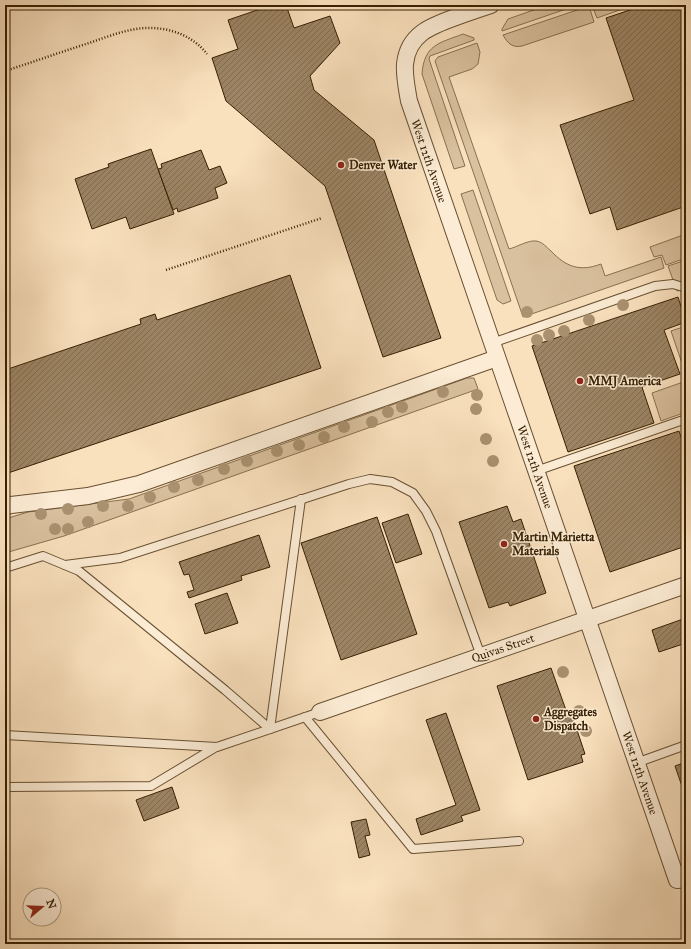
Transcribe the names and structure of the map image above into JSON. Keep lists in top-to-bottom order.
{
  "streets": {
    "street": ["West 12th Avenue", "Quivas Street"]
  },
  "crossings": [
    ["West 12th Avenue", "Quivas Street"]
  ],
  "places": [
    "Denver Water",
    "MMJ America",
    "Martin Marietta Materials",
    "Aggregates Dispatch"
  ],
  "north": "right"
}
